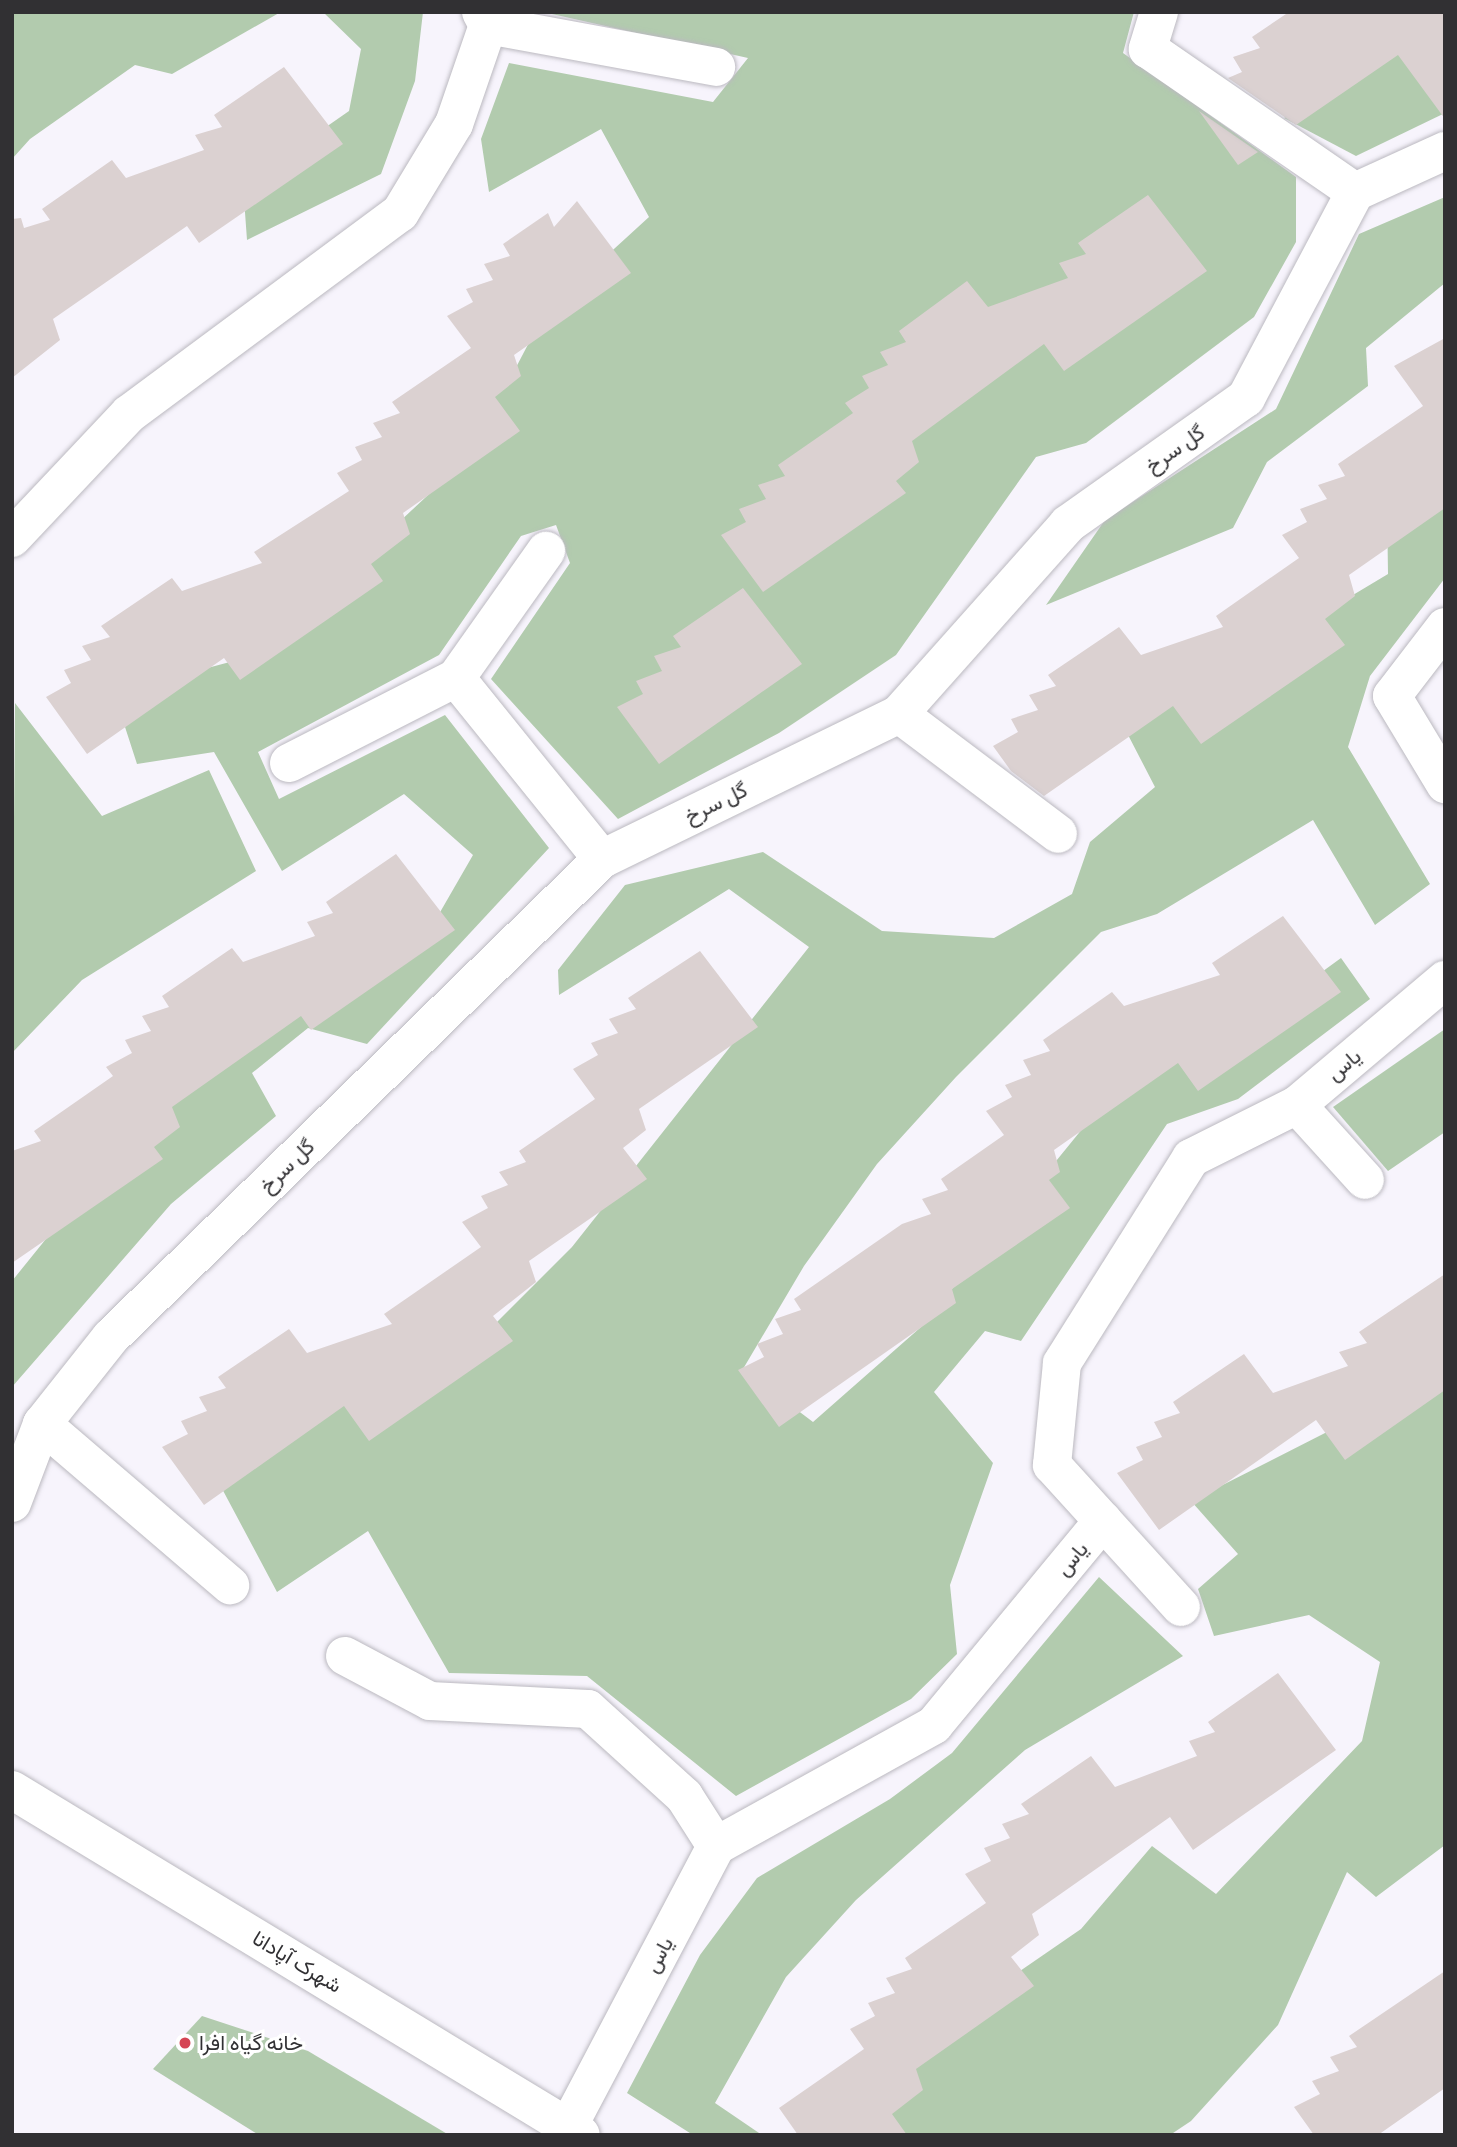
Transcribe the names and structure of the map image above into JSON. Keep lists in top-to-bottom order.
{
  "streets": {
    "street": ["گل سرخ", "یاس", "شهرک آپادانا"]
  },
  "crossings": [
    ["یاس", "شهرک آپادانا"]
  ],
  "places": ["خانه گیاه افرا"]
}
